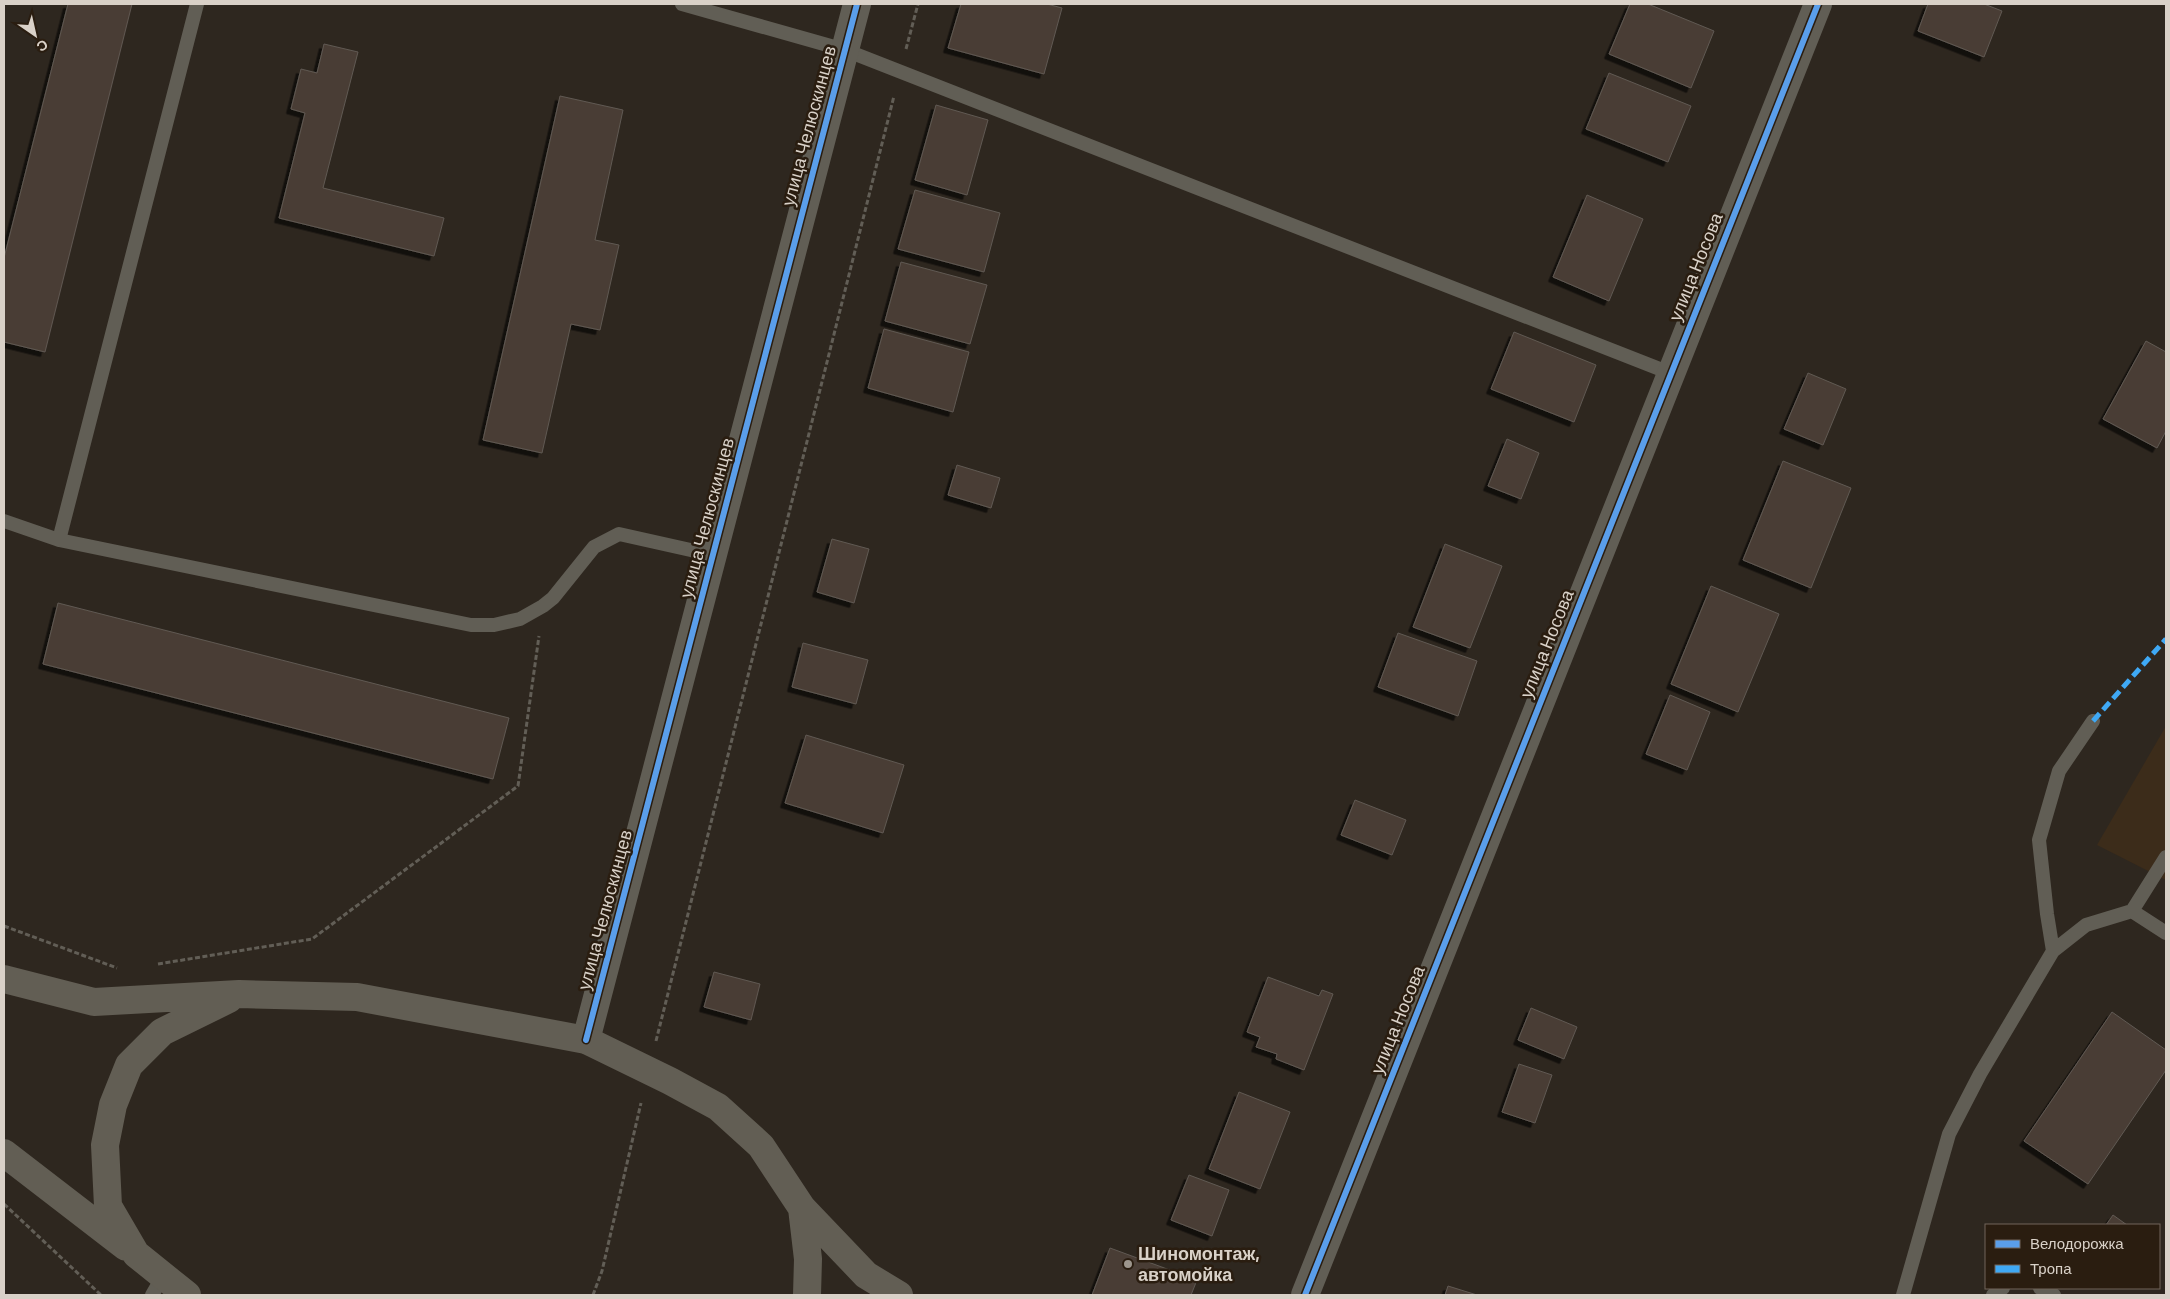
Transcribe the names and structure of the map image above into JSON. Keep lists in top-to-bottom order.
{
  "streets": {
    "street": ["улица Челюскинцев", "улица Носова"]
  },
  "places": ["Шиномонтаж, автомойка"],
  "legend": ["Велодорожка", "Тропа"],
  "north": "bottom right"
}
